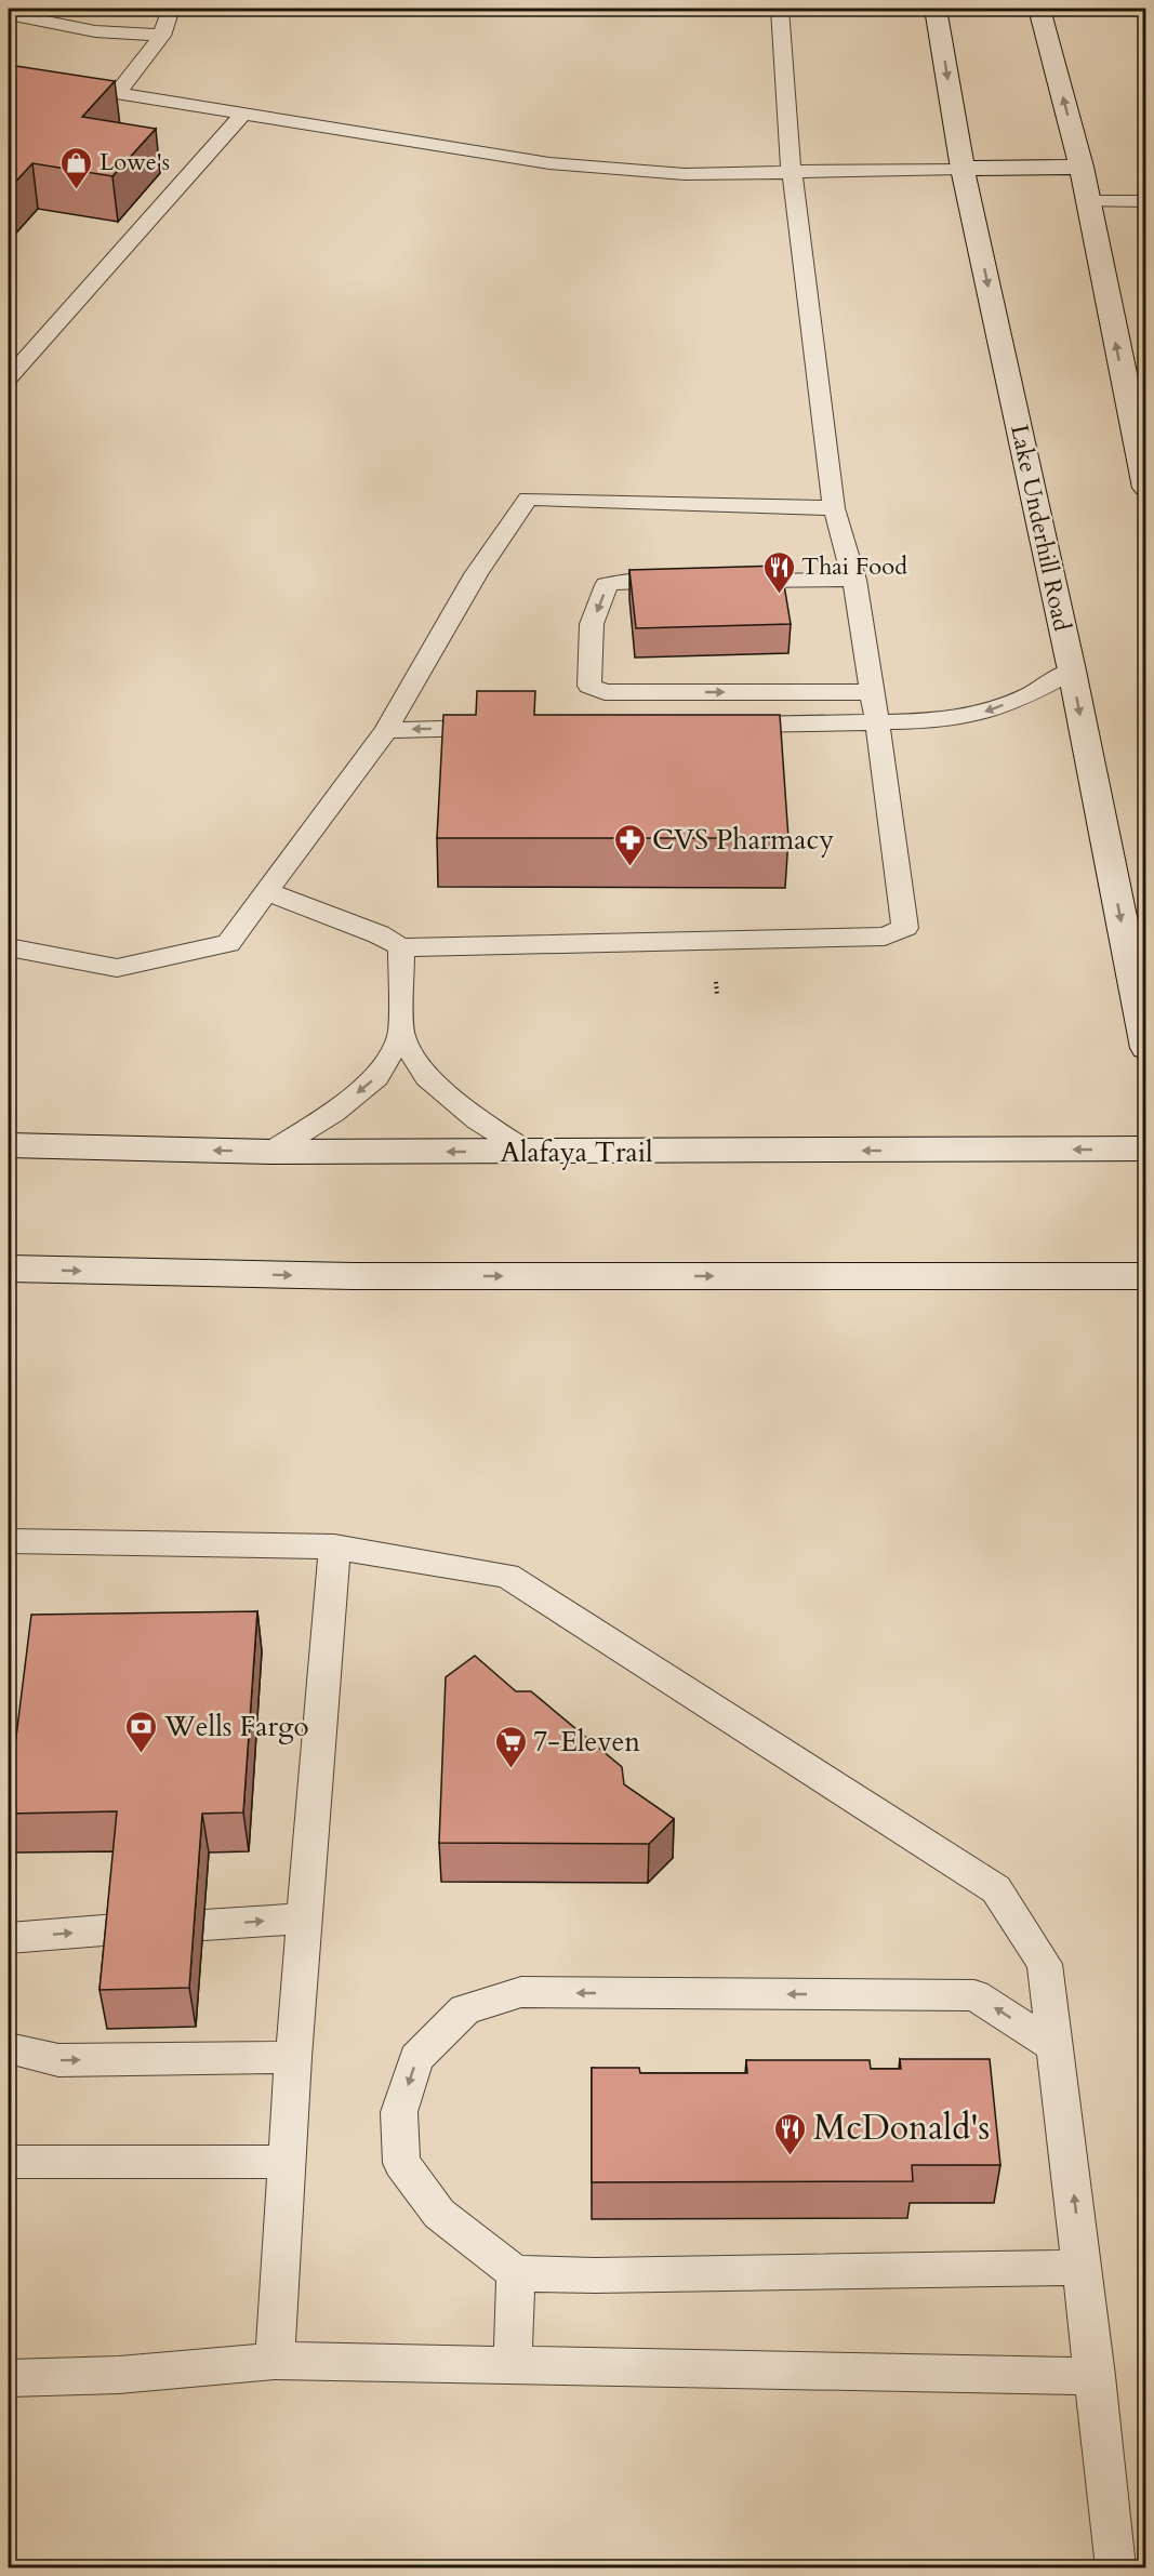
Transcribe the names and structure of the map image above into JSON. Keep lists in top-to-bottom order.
{
  "streets": {
    "street": ["Lake Underhill Road", "Alafaya Trail"]
  },
  "places": {
    "shop": ["Lowe's"],
    "restaurant": ["Thai Food", "McDonald's"],
    "pharmacy": ["CVS Pharmacy"],
    "bank": ["Wells Fargo"],
    "supermarket": ["7-Eleven"]
  }
}
